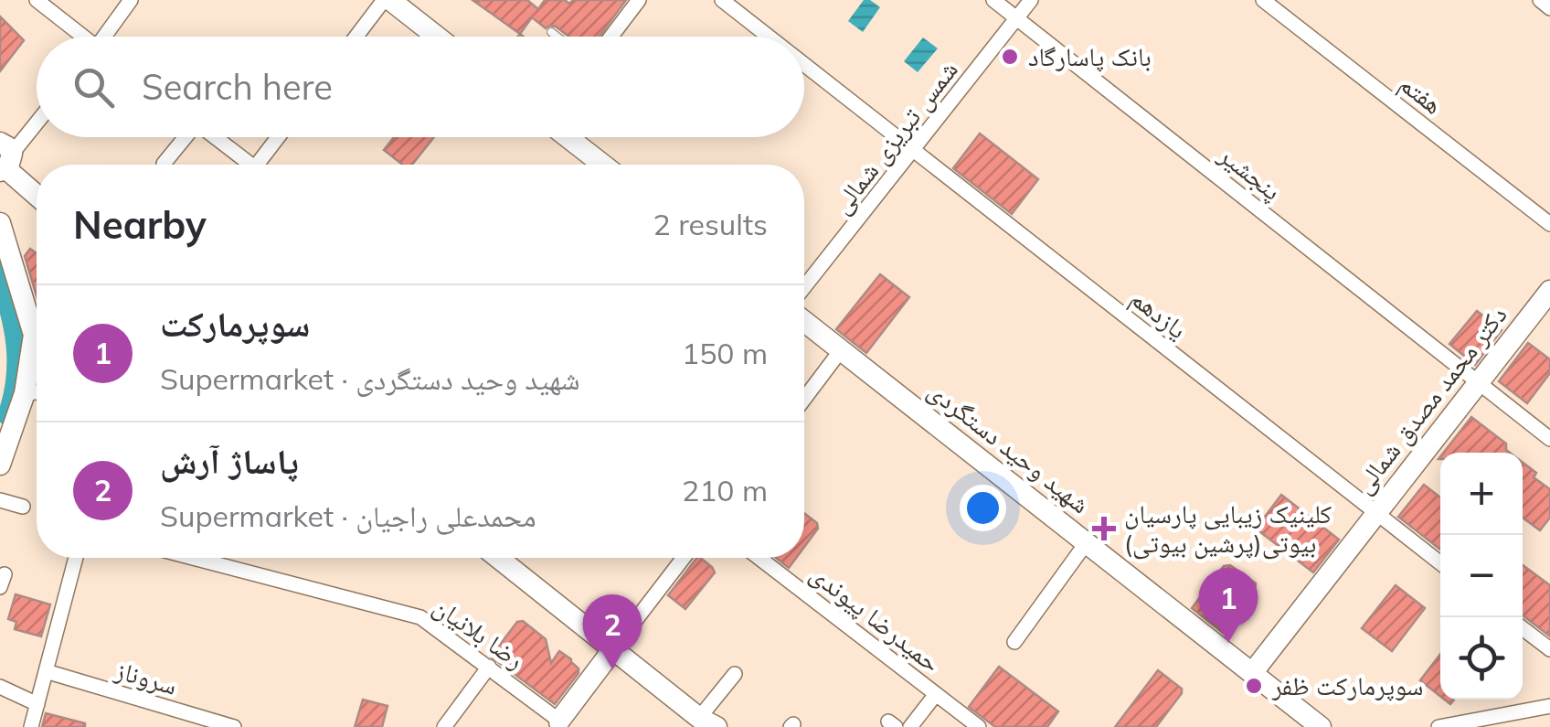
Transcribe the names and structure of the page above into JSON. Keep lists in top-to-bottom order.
{
  "streets": {
    "main road": ["دکتر محمد مصدق شمالی", "شهید وحید دستگردی"],
    "street": [
      "هفتم",
      "شمس تبریزی شمالی",
      "پنجشیر",
      "یازدهم",
      "حمیدرضا پیوندی",
      "رضا بلانیان",
      "سروناز"
    ]
  },
  "crossings": [
    ["شمس تبریزی شمالی", "پنجشیر"],
    ["شمس تبریزی شمالی", "یازدهم"],
    ["پنجشیر", "دکتر محمد مصدق شمالی"],
    ["یازدهم", "دکتر محمد مصدق شمالی"],
    ["دکتر محمد مصدق شمالی", "شهید وحید دستگردی"]
  ],
  "places": {
    "other": ["بانک پاسارگاد", "سوپرمارکت ظفر"],
    "health": ["کلینیک زیبایی پارسیان بیوتی(پرشین بیوتی)"]
  },
  "page": {
    "search": "Search here",
    "heading": ["Nearby", "2 results"],
    "list": [
      {
        "mark": "1",
        "name": "سوپرمارکت",
        "note": "Supermarket · شهید وحید دستگردی",
        "value": "150 m"
      },
      {
        "mark": "2",
        "name": "پاساژ آرش",
        "note": "Supermarket · محمدعلی راجیان",
        "value": "210 m"
      }
    ],
    "map_buttons": ["+", "−"],
    "pins": ["1", "2"]
  }
}
